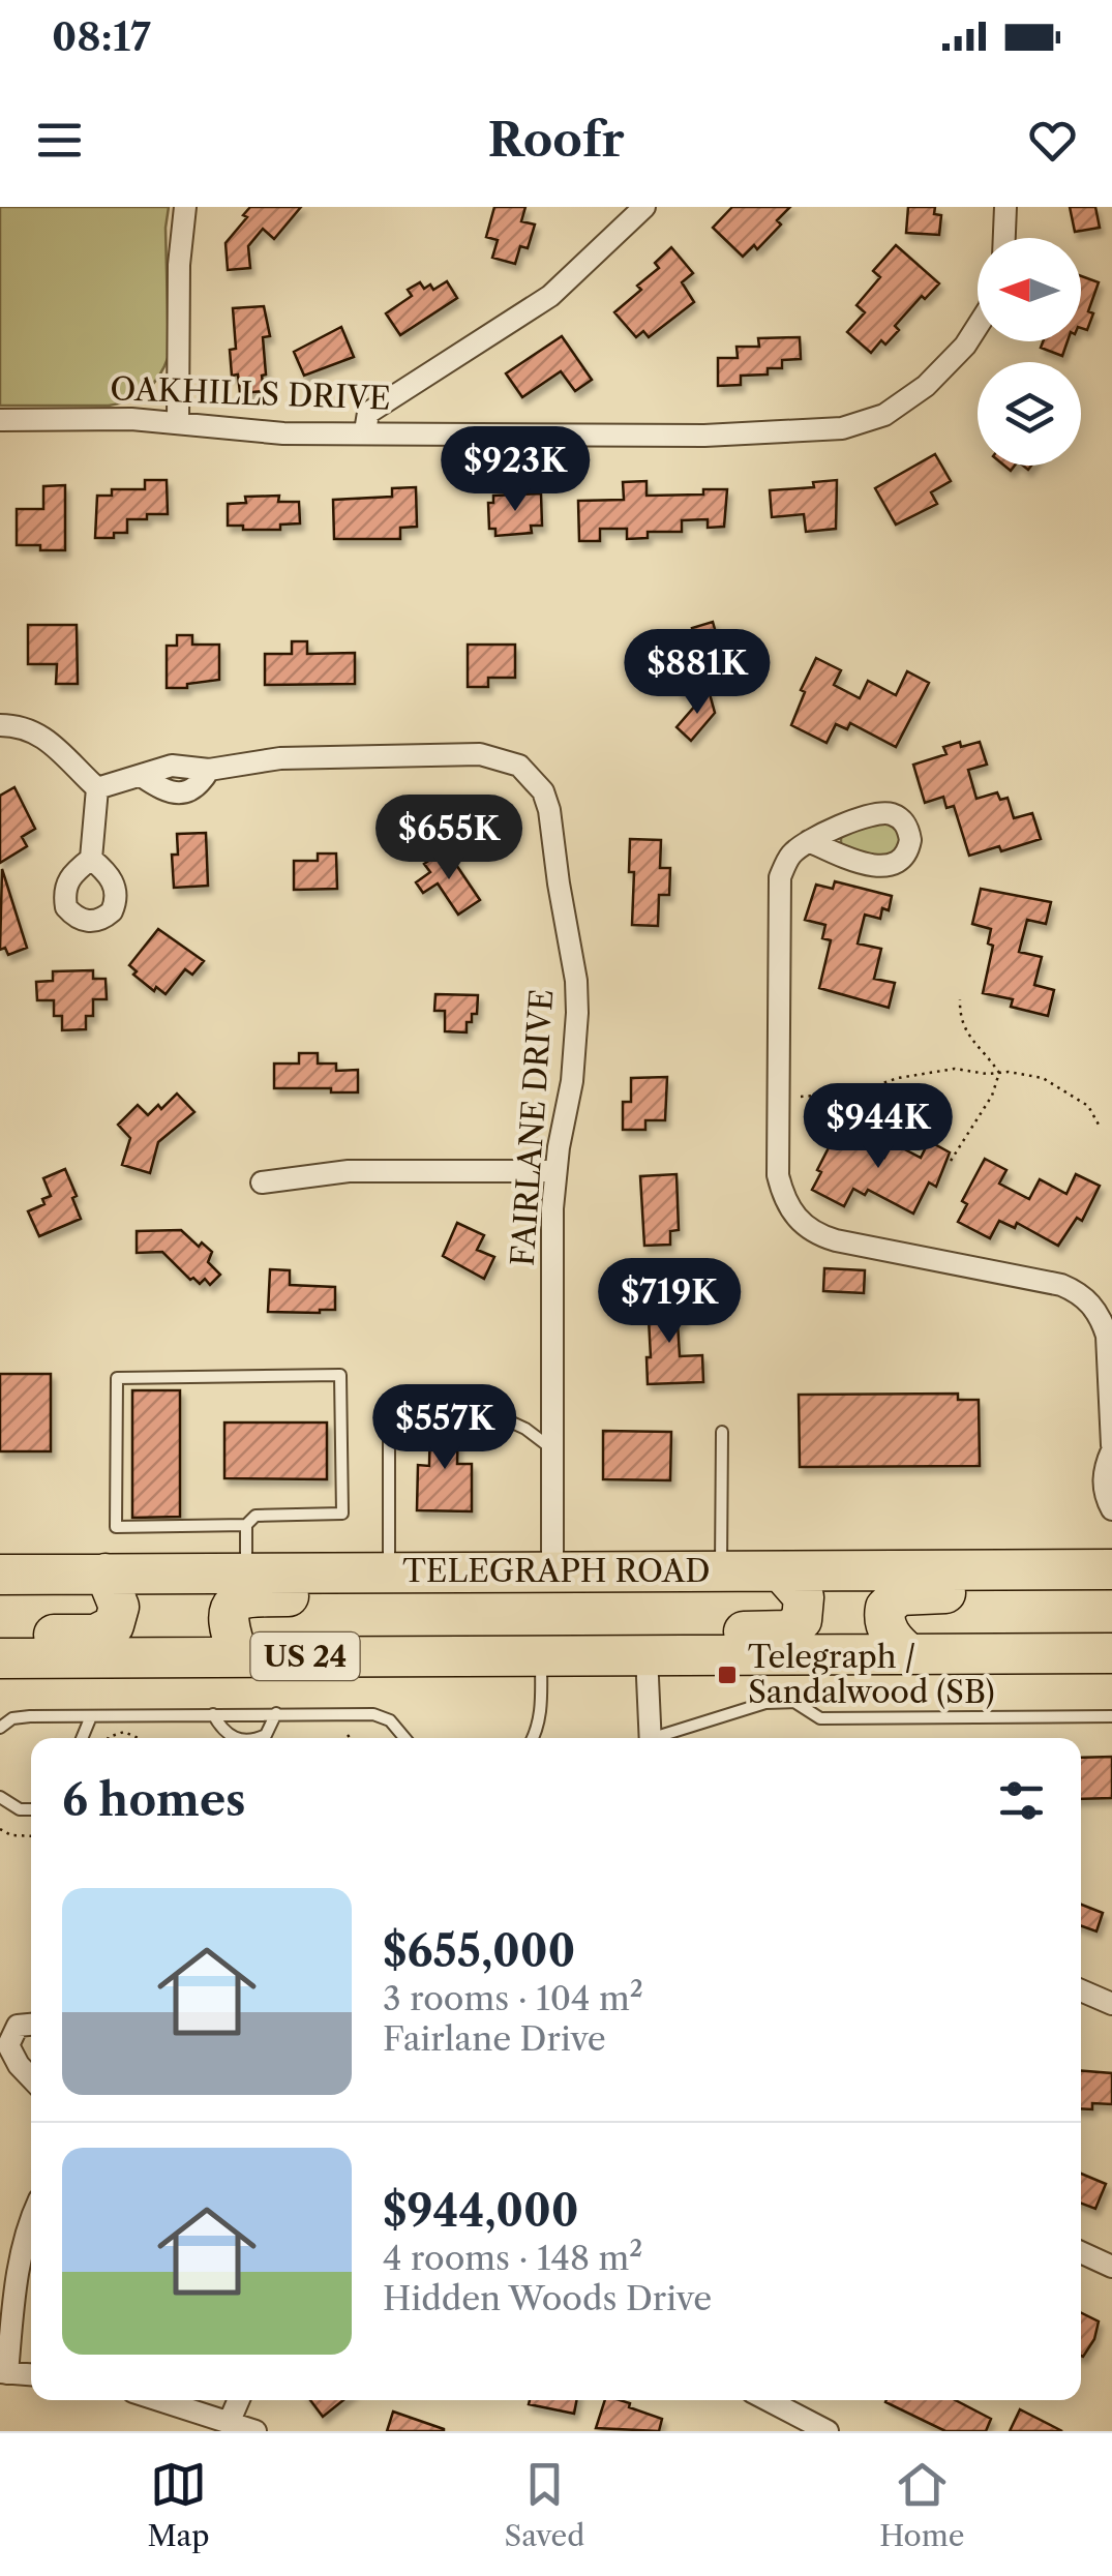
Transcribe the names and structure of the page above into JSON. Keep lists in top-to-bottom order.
{
  "streets": {
    "highway": ["TELEGRAPH ROAD", "US 24"],
    "street": ["OAKHILLS DRIVE", "FAIRLANE DRIVE"]
  },
  "crossings": [
    ["FAIRLANE DRIVE", "TELEGRAPH ROAD"]
  ],
  "places": {
    "transit": ["Telegraph / Sandalwood (SB)"]
  },
  "north": "left",
  "page": {
    "status": "08:17",
    "header": "Roofr",
    "price": [
      "$923K",
      "$881K",
      "$655K",
      "$944K",
      "$719K",
      "$557K"
    ],
    "heading": "6 homes",
    "list": [
      {
        "name": "$655,000",
        "note": "3 rooms · 104 m² · Fairlane Drive"
      },
      {
        "name": "$944,000",
        "note": "4 rooms · 148 m² · Hidden Woods Drive"
      }
    ],
    "tabs": ["Map", "Saved", "Home"]
  }
}
